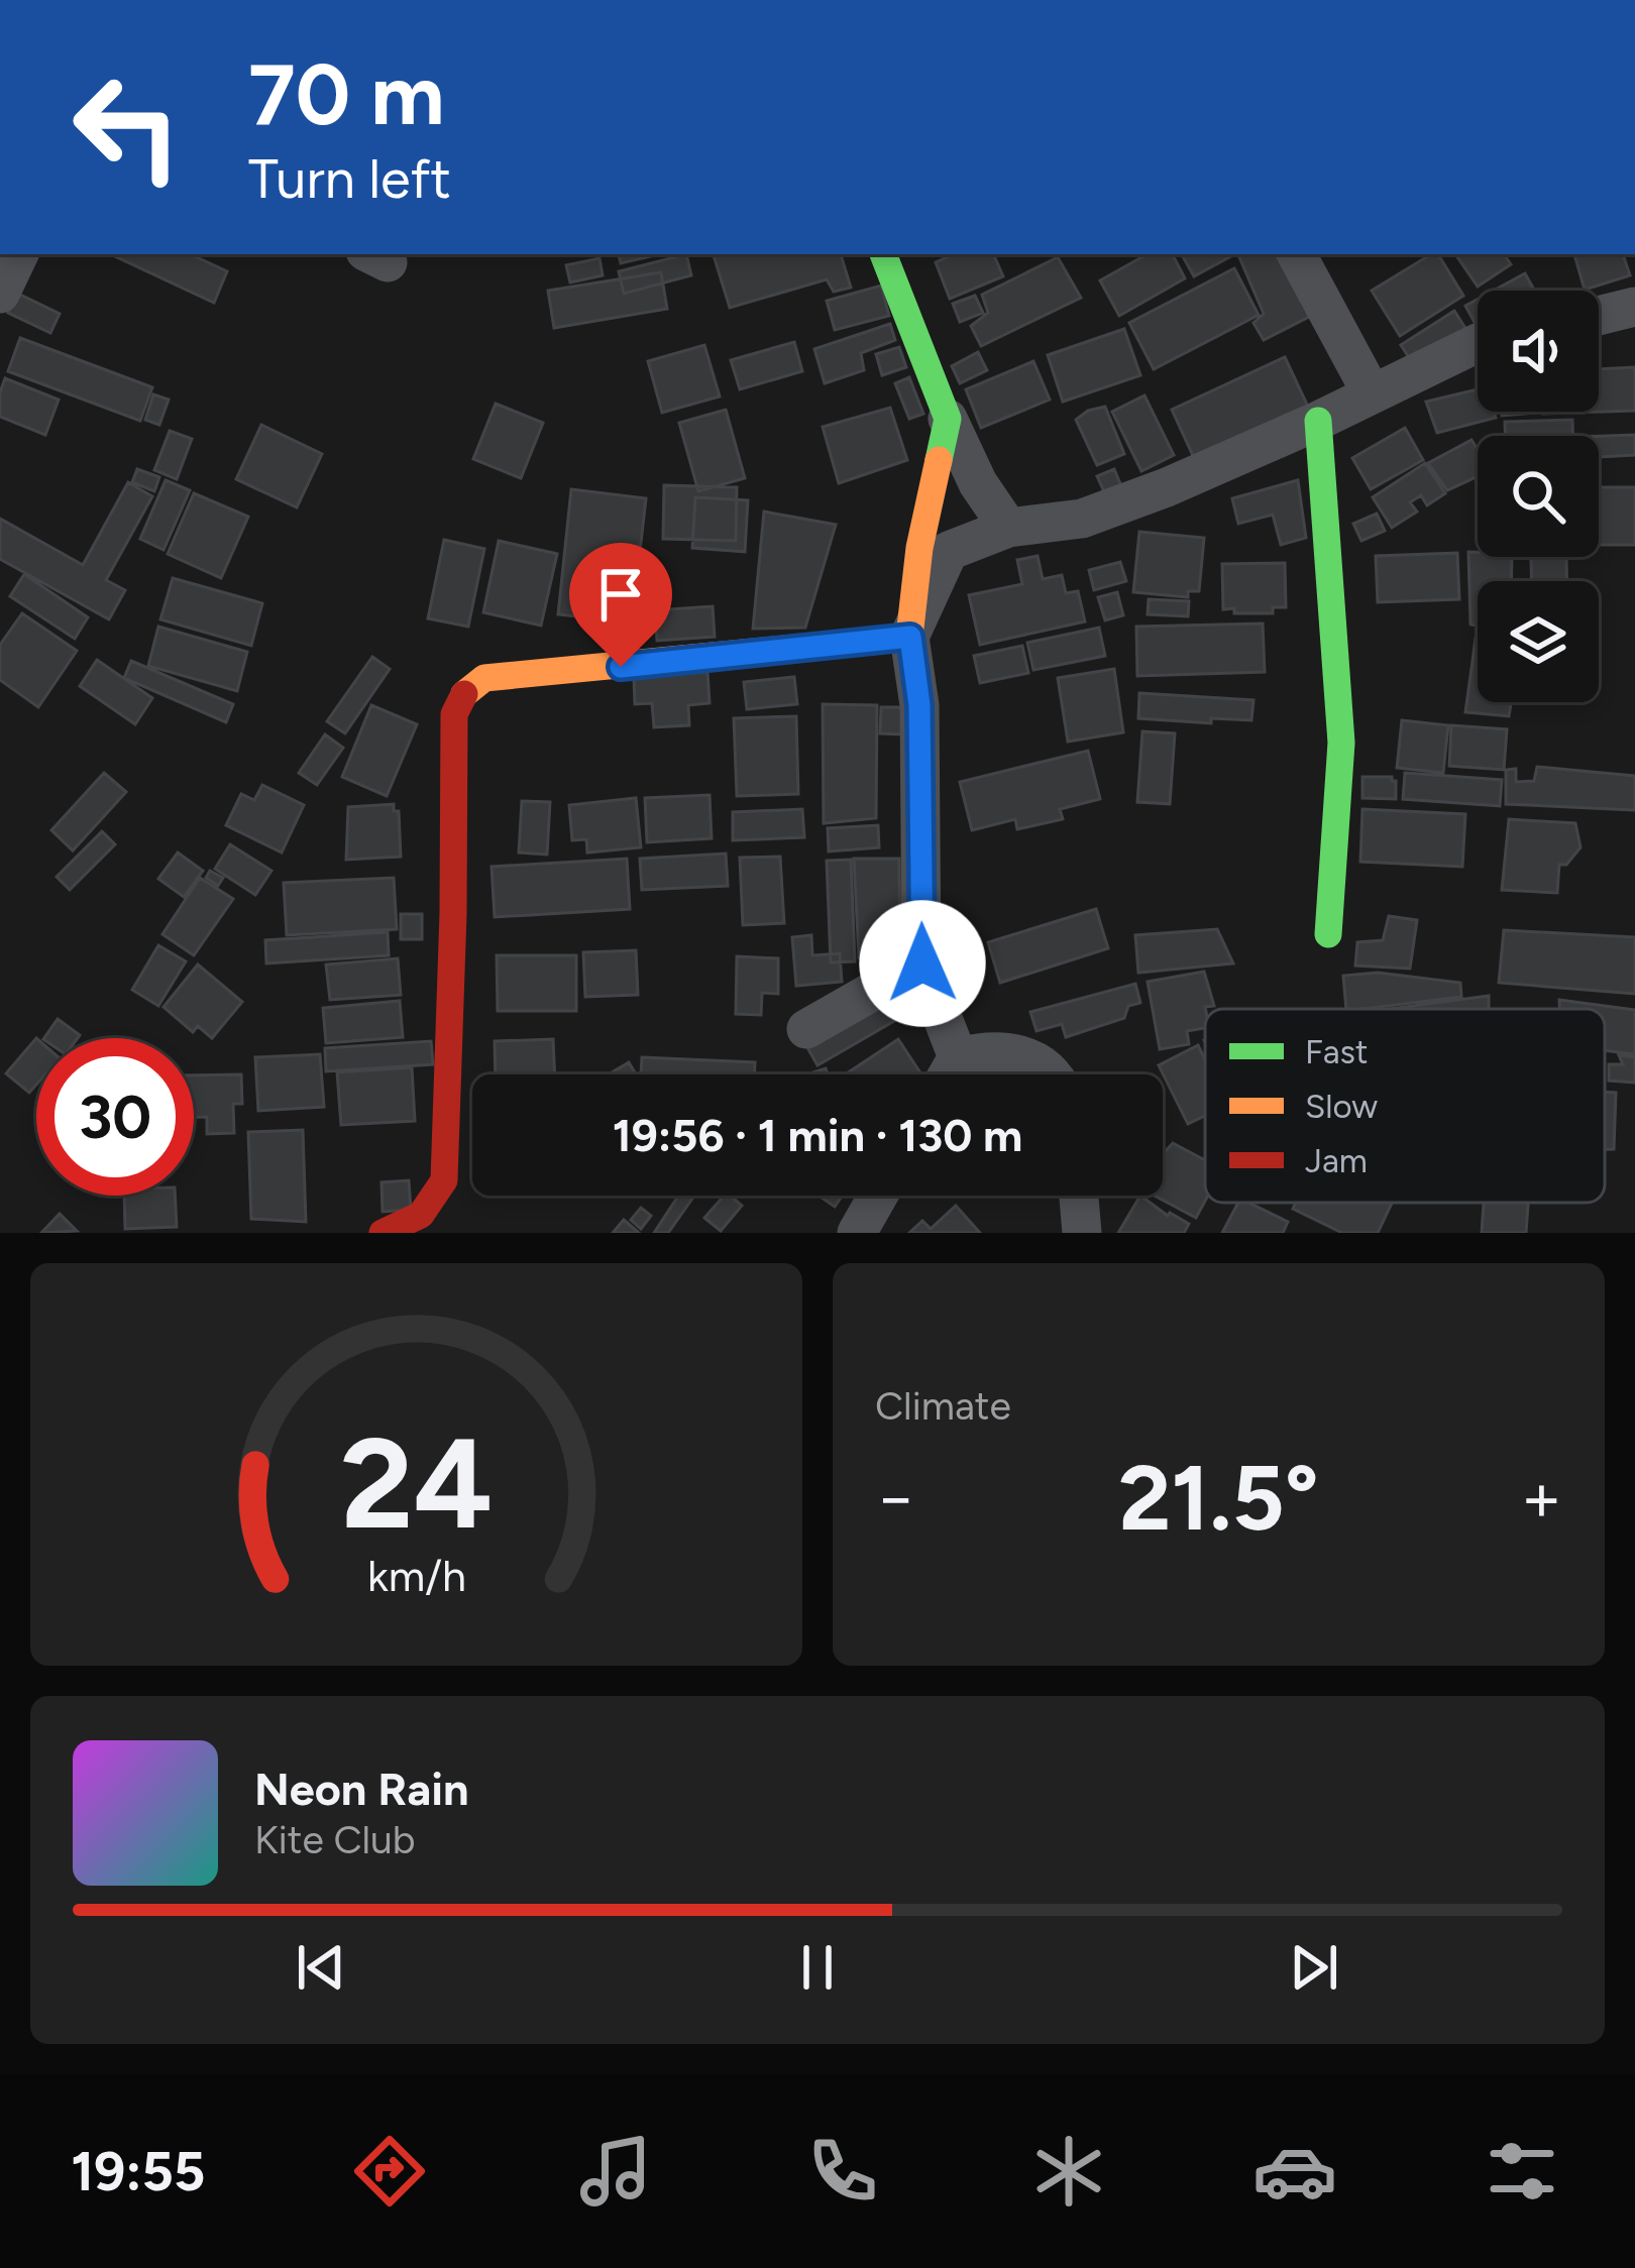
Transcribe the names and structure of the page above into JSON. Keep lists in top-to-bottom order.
{
  "legend": ["Fast", "Slow", "Jam"],
  "page": {
    "turn": ["70 m", "Turn left"],
    "limit": "30",
    "trip": "19:56 · 1 min · 130 m",
    "tile": "Climate",
    "heat": ["−", "21.5°", "+"],
    "song": ["Neon Rain", "Kite Club"],
    "tabs": "19:55",
    "gauge": ["24", "km/h"]
  }
}
